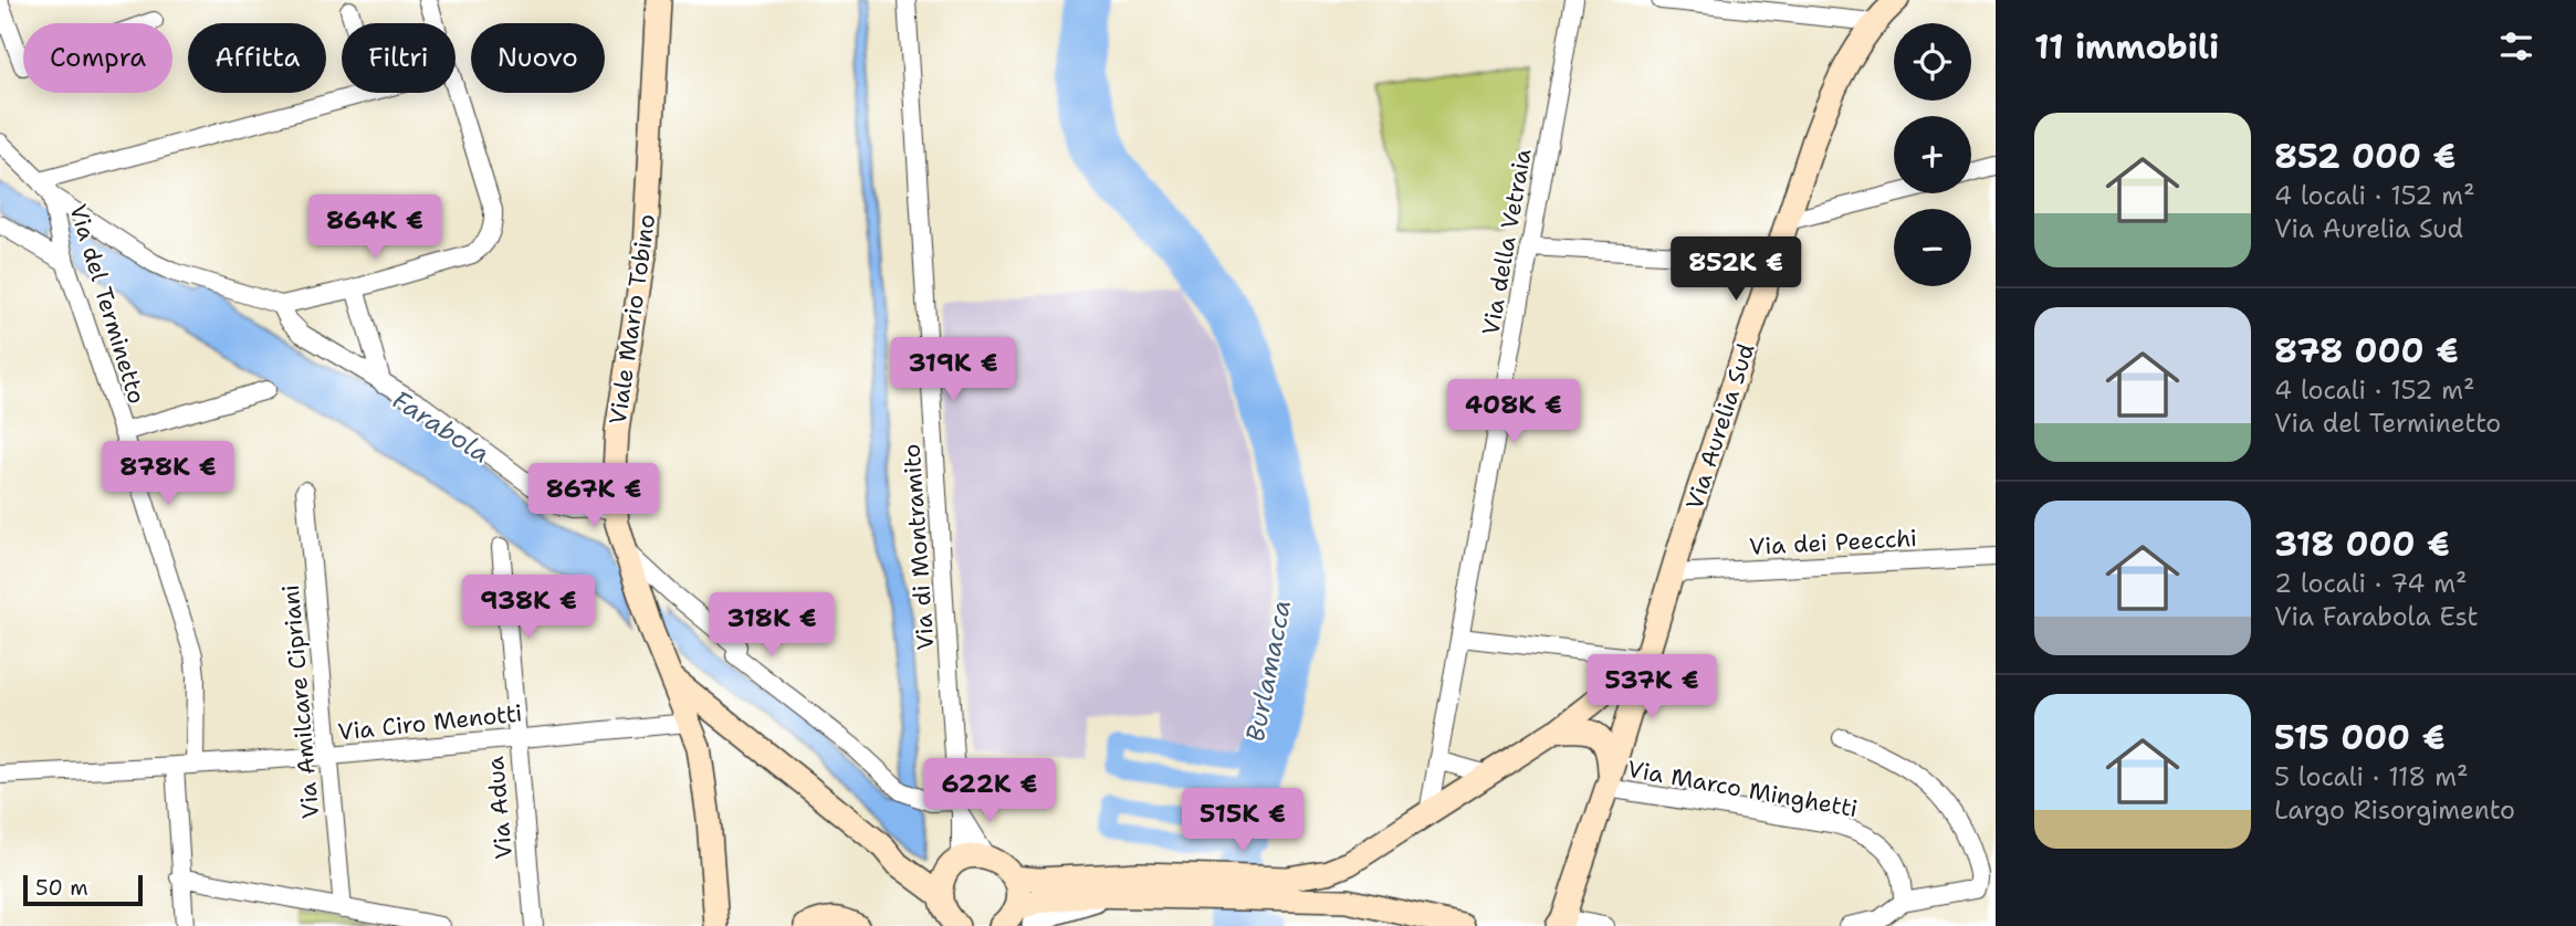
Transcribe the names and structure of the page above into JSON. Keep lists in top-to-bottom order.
{
  "streets": {
    "main road": ["Viale Mario Tobino", "Via Aurelia Sud"],
    "street": [
      "Via della Vetraia",
      "Via del Terminetto",
      "Via dei Peecchi",
      "Via di Montramito",
      "Via Amilcare Cipriani",
      "Via Ciro Menotti",
      "Via Marco Minghetti",
      "Via Adua"
    ]
  },
  "crossings": [
    ["Via del Terminetto", "Via Ciro Menotti"],
    ["Viale Mario Tobino", "Via Ciro Menotti"],
    ["Via Aurelia Sud", "Via dei Peecchi"],
    ["Via Aurelia Sud", "Via Marco Minghetti"],
    ["Via Amilcare Cipriani", "Via Ciro Menotti"],
    ["Via Ciro Menotti", "Via Adua"]
  ],
  "water": ["Farabola", "Burlamacca"],
  "scale_bar": "50 m",
  "page": {
    "heading": "11 immobili",
    "map_buttons": ["+", "−"],
    "chip": [
      "Compra",
      "Affitta",
      "Filtri",
      "Nuovo"
    ],
    "list": [
      {
        "name": "852 000 €",
        "note": "4 locali · 152 m² · Via Aurelia Sud"
      },
      {
        "name": "878 000 €",
        "note": "4 locali · 152 m² · Via del Terminetto"
      },
      {
        "name": "318 000 €",
        "note": "2 locali · 74 m² · Via Farabola Est"
      },
      {
        "name": "515 000 €",
        "note": "5 locali · 118 m² · Largo Risorgimento"
      }
    ],
    "price": [
      "864K €",
      "852K €",
      "319K €",
      "408K €",
      "878K €",
      "867K €",
      "938K €",
      "318K €",
      "537K €",
      "622K €",
      "515K €"
    ],
    "scale": "50 m"
  }
}
